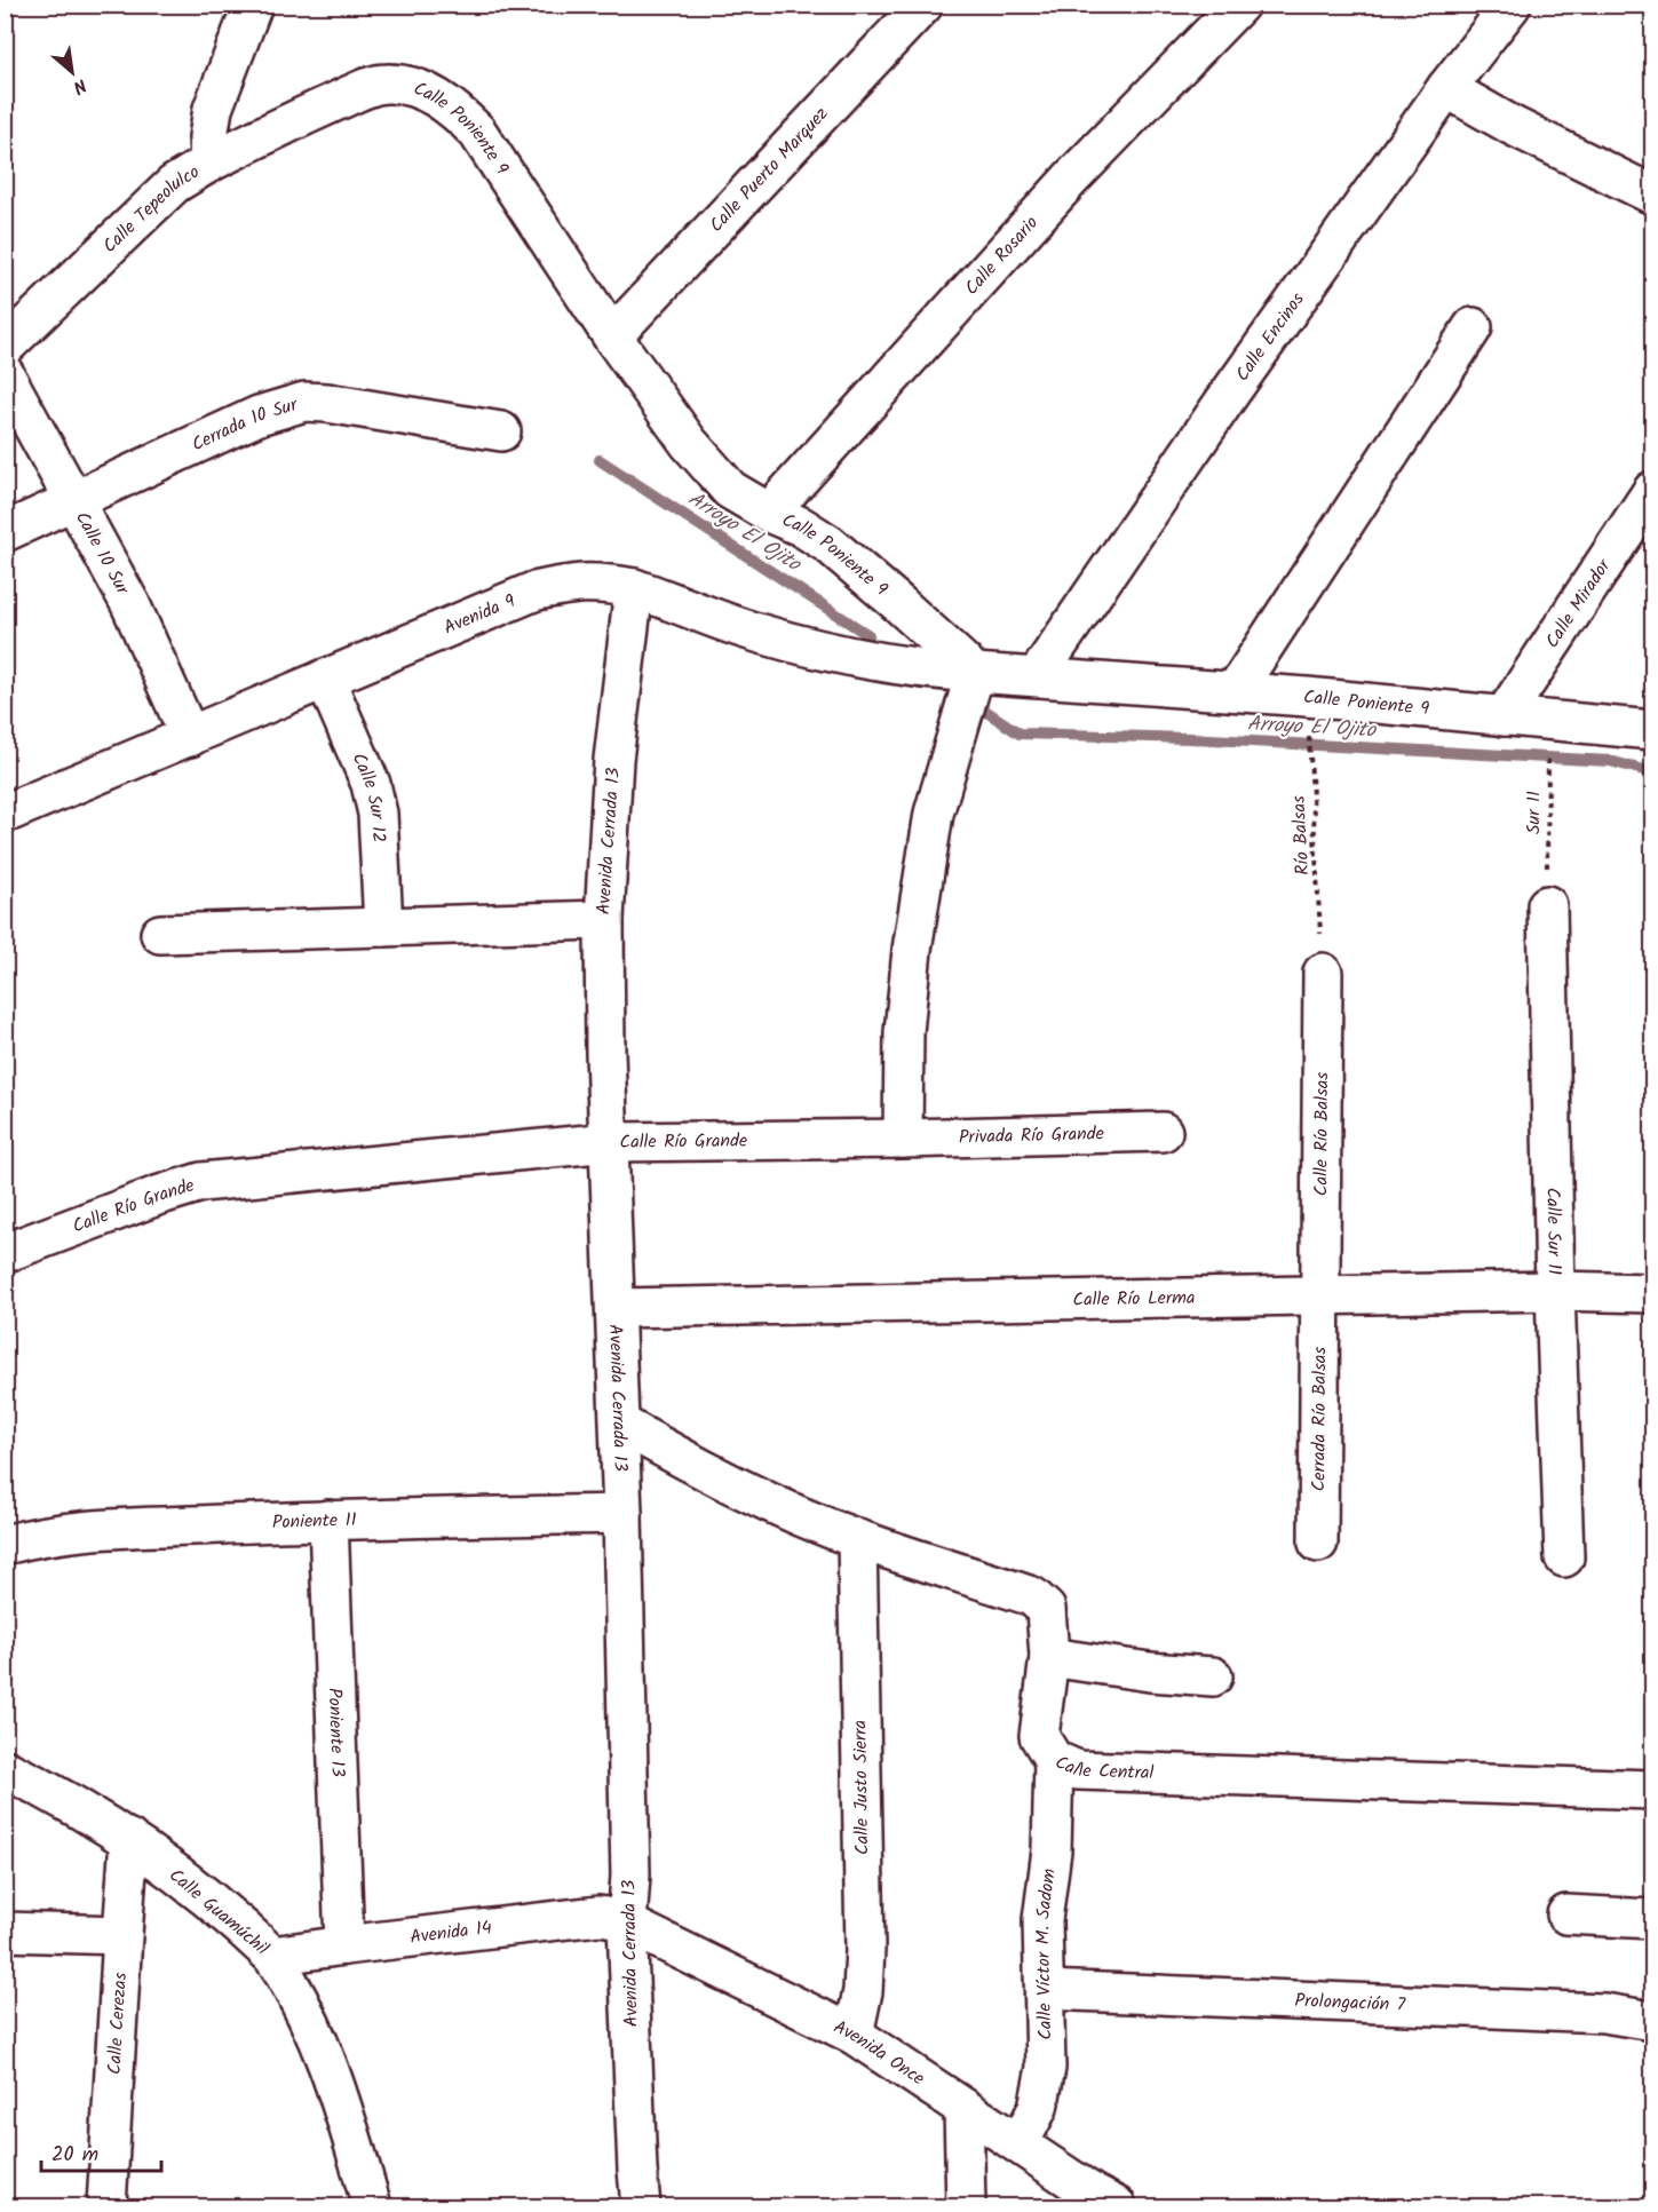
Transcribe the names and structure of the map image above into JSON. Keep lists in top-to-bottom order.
{
  "streets": {
    "street": [
      "Calle Poniente 9",
      "Calle Puerto Marquez",
      "Calle Tepeolulco",
      "Calle Rosario",
      "Calle Encinos",
      "Cerrada 10 Sur",
      "Calle 10 Sur",
      "Calle Mirador",
      "Avenida 9",
      "Calle Sur 12",
      "Avenida Cerrada 13",
      "Calle Río Balsas",
      "Privada Río Grande",
      "Calle Río Grande",
      "Calle Sur 11",
      "Calle Río Lerma",
      "Cerrada Río Balsas",
      "Poniente 11",
      "Poniente 13",
      "Calle Central",
      "Calle Justo Sierra",
      "Calle Guamúchil",
      "Avenida 14",
      "Calle Víctor M. Sadom",
      "Prolongación 7",
      "Calle Cerezas",
      "Avenida Once"
    ],
    "path": ["Sur 11", "Río Balsas"]
  },
  "crossings": [
    ["Calle Poniente 9", "Calle Puerto Marquez"],
    ["Calle Poniente 9", "Calle Tepeolulco"],
    ["Calle Poniente 9", "Calle Rosario"],
    ["Calle Poniente 9", "Calle Encinos"],
    ["Calle Poniente 9", "Calle Mirador"],
    ["Calle Poniente 9", "Avenida 9"],
    ["Calle Poniente 9", "Sur 11"],
    ["Calle Poniente 9", "Río Balsas"],
    ["Cerrada 10 Sur", "Calle 10 Sur"],
    ["Calle 10 Sur", "Avenida 9"],
    ["Avenida 9", "Calle Sur 12"],
    ["Avenida 9", "Avenida Cerrada 13"],
    ["Sur 11", "Calle Sur 11"],
    ["Río Balsas", "Calle Río Balsas"],
    ["Avenida Cerrada 13", "Calle Río Grande"],
    ["Avenida Cerrada 13", "Calle Río Lerma"],
    ["Avenida Cerrada 13", "Poniente 11"],
    ["Avenida Cerrada 13", "Calle Central"],
    ["Avenida Cerrada 13", "Avenida 14"],
    ["Avenida Cerrada 13", "Avenida Once"],
    ["Calle Río Balsas", "Calle Río Lerma"],
    ["Calle Río Balsas", "Cerrada Río Balsas"],
    ["Privada Río Grande", "Calle Río Grande"],
    ["Calle Sur 11", "Calle Río Lerma"],
    ["Calle Río Lerma", "Cerrada Río Balsas"],
    ["Poniente 11", "Poniente 13"],
    ["Poniente 13", "Avenida 14"],
    ["Calle Central", "Calle Justo Sierra"],
    ["Calle Central", "Calle Víctor M. Sadom"],
    ["Calle Justo Sierra", "Avenida Once"],
    ["Calle Guamúchil", "Avenida 14"],
    ["Calle Guamúchil", "Calle Cerezas"],
    ["Avenida 14", "Avenida Once"],
    ["Calle Víctor M. Sadom", "Prolongación 7"],
    ["Calle Víctor M. Sadom", "Avenida Once"]
  ],
  "water": ["Arroyo El Ojito"],
  "scale_bar": "20 m",
  "north": "bottom right"
}
